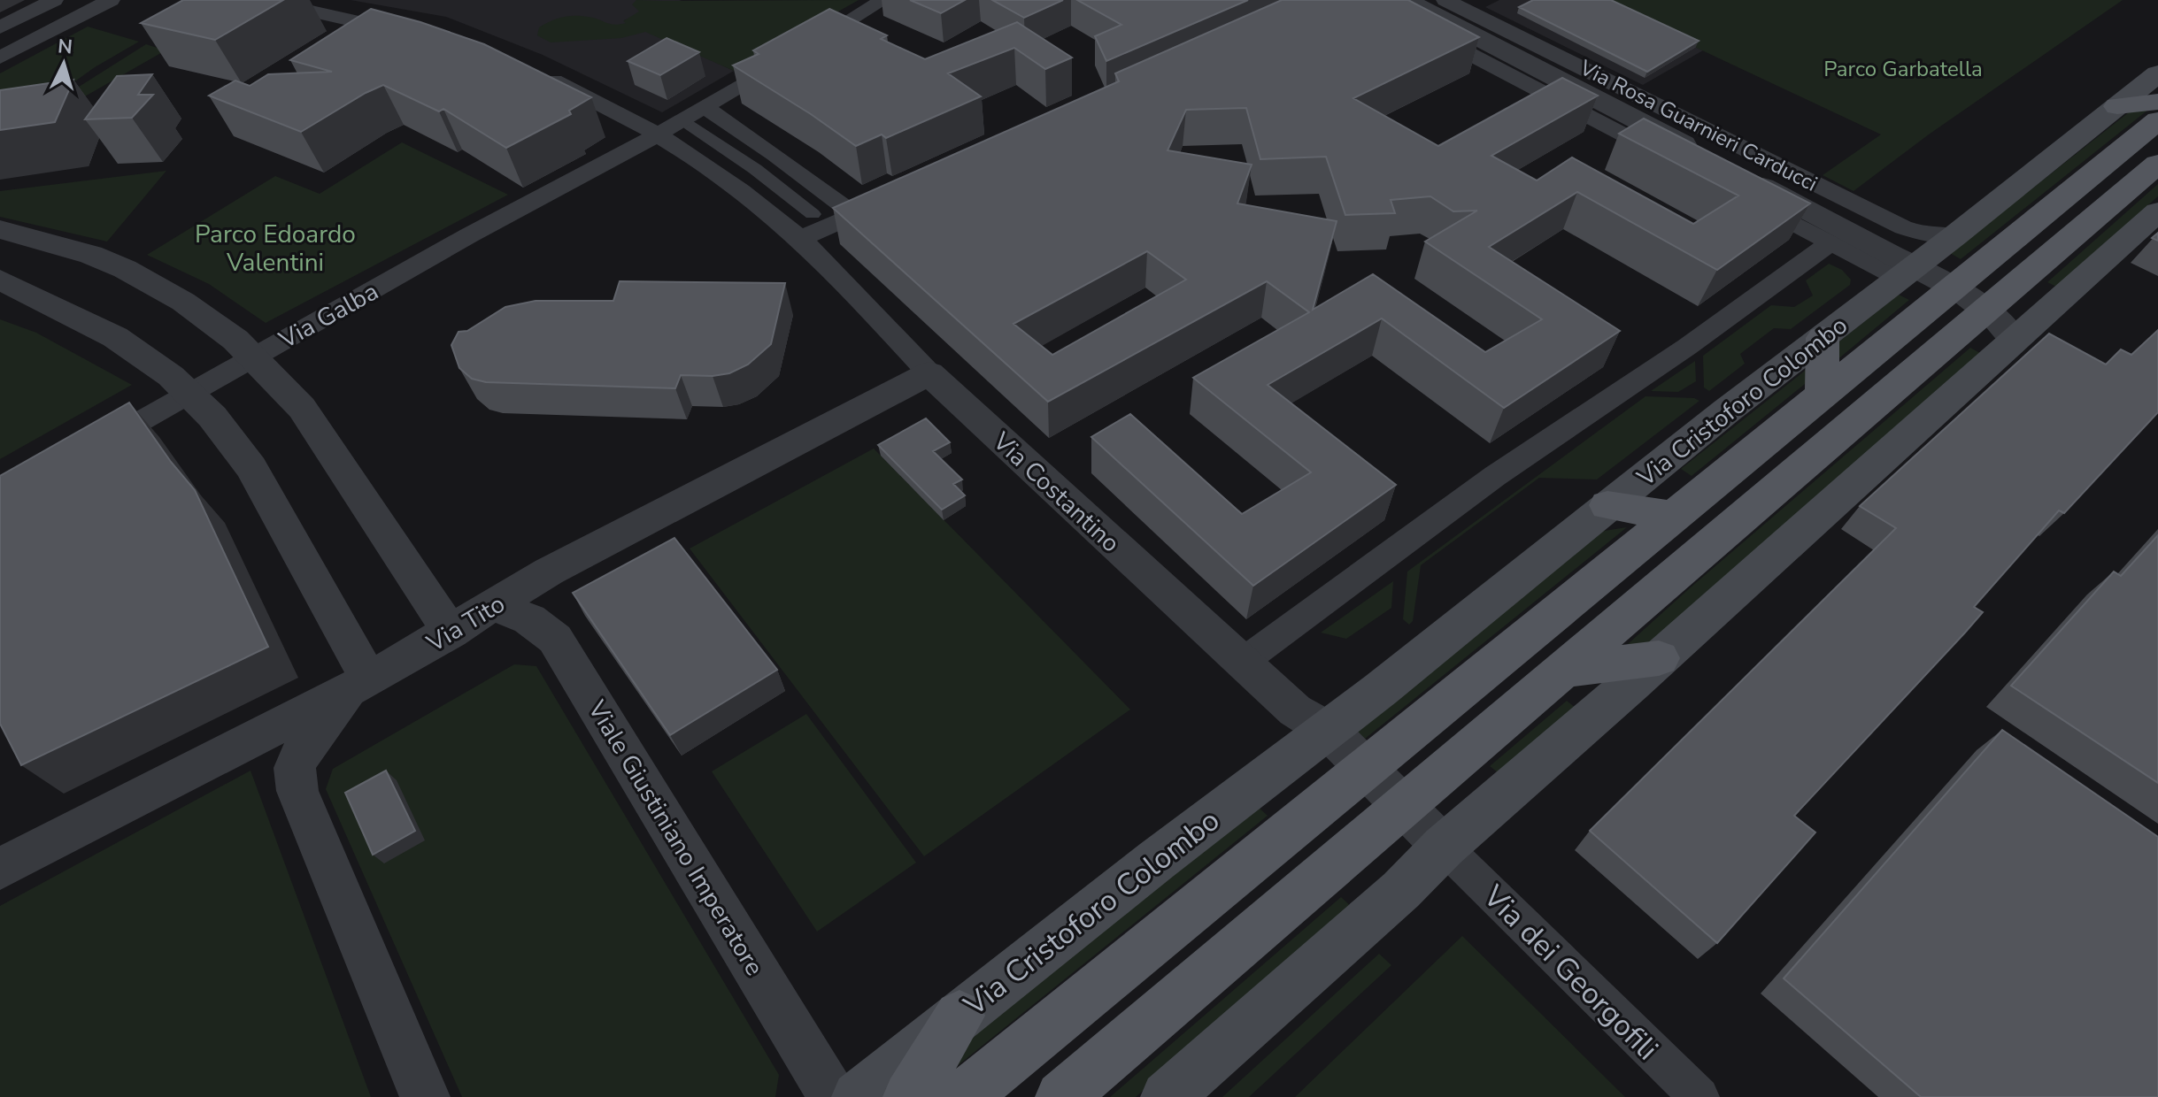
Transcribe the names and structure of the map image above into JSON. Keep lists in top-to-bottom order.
{
  "streets": {
    "main road": ["Via Cristoforo Colombo"],
    "street": [
      "Via Rosa Guarnieri Carducci",
      "Via Galba",
      "Via Costantino",
      "Via Tito",
      "Viale Giustiniano Imperatore",
      "Via dei Georgofili"
    ]
  },
  "crossings": [
    ["Via Rosa Guarnieri Carducci", "Via Cristoforo Colombo"],
    ["Via Galba", "Via Costantino"],
    ["Via Cristoforo Colombo", "Via Costantino"],
    ["Via Costantino", "Via Tito"],
    ["Via Tito", "Viale Giustiniano Imperatore"]
  ],
  "parks": ["Parco Garbatella", "Parco Edoardo Valentini"],
  "north": "top"
}
